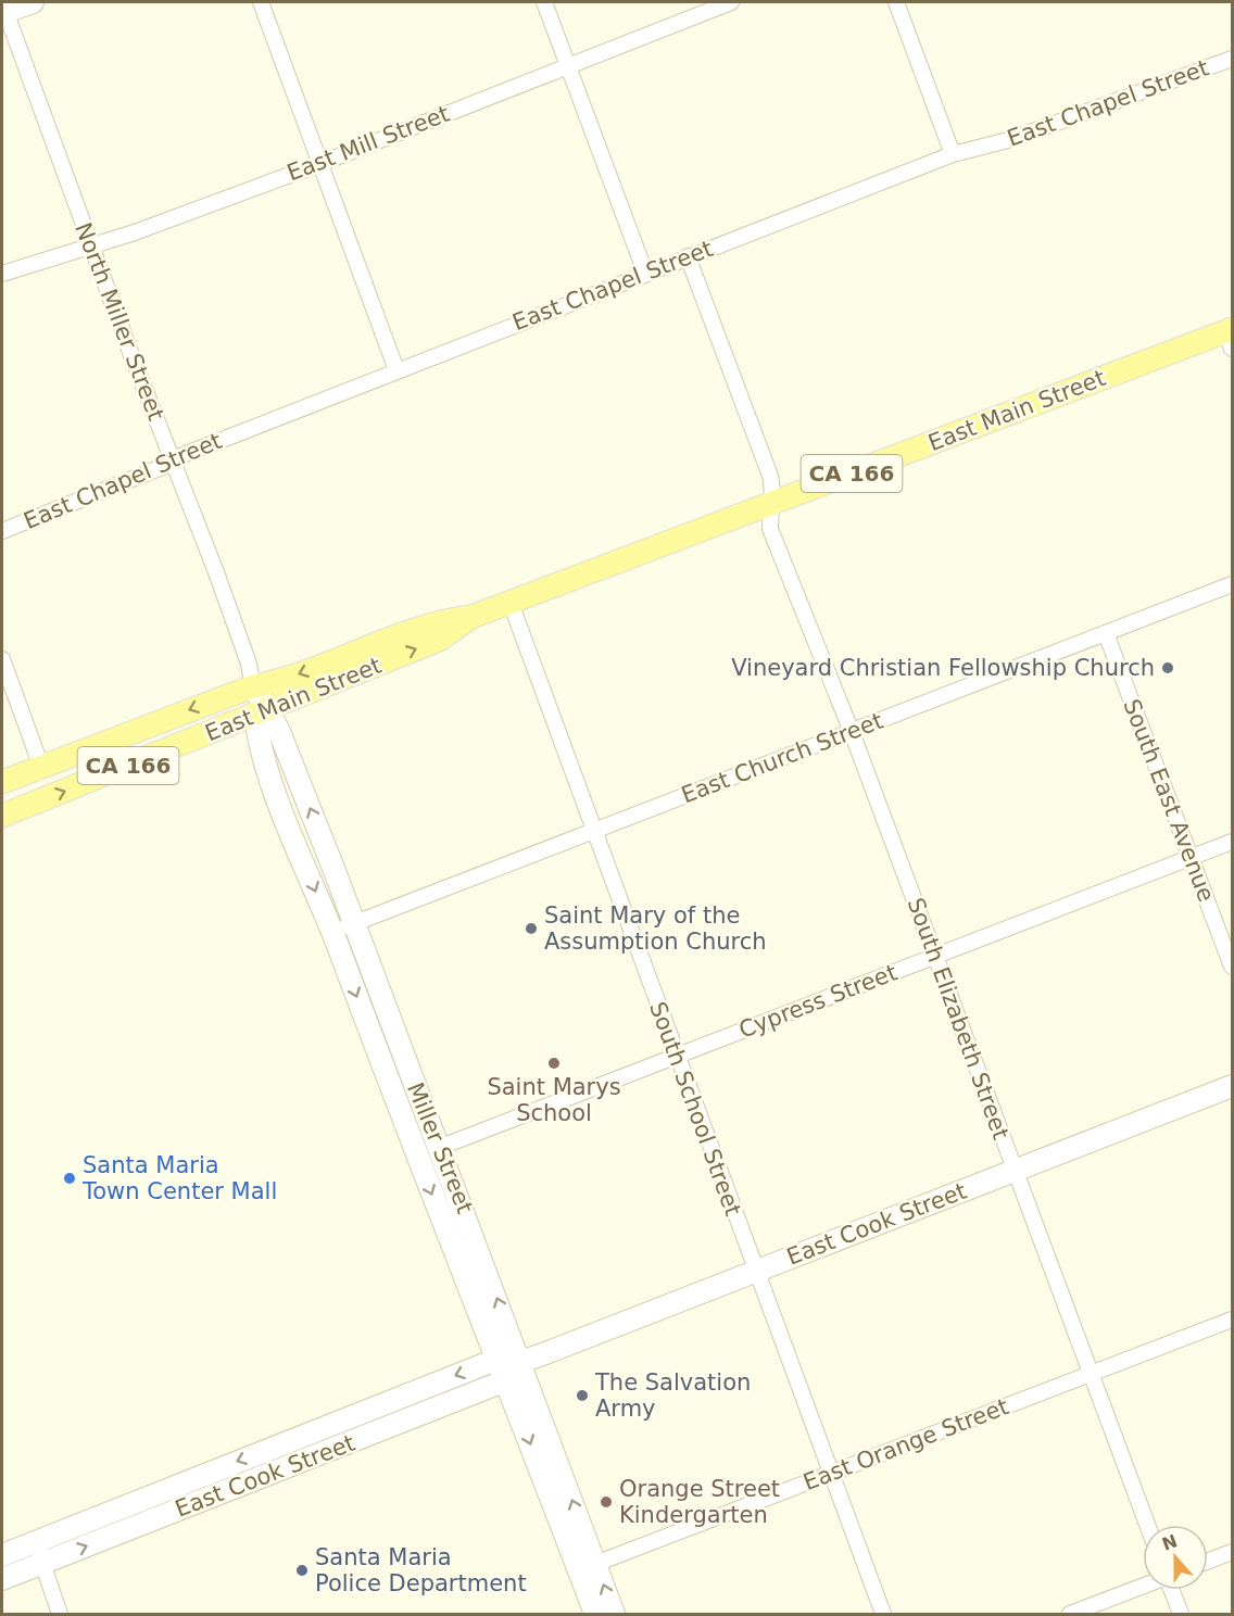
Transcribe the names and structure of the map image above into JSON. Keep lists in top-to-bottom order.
{
  "streets": {
    "main road": ["East Main Street", "CA 166"],
    "street": [
      "East Chapel Street",
      "East Mill Street",
      "North Miller Street",
      "East Church Street",
      "South East Avenue",
      "Cypress Street",
      "South Elizabeth Street",
      "South School Street",
      "Miller Street",
      "East Cook Street",
      "East Orange Street"
    ]
  },
  "crossings": [
    ["East Chapel Street", "North Miller Street"],
    ["East Chapel Street", "South Elizabeth Street"],
    ["East Mill Street", "North Miller Street"],
    ["North Miller Street", "East Main Street"],
    ["North Miller Street", "Miller Street"],
    ["East Main Street", "South Elizabeth Street"],
    ["East Main Street", "South School Street"],
    ["East Main Street", "Miller Street"],
    ["East Church Street", "South East Avenue"],
    ["East Church Street", "South Elizabeth Street"],
    ["East Church Street", "South School Street"],
    ["East Church Street", "Miller Street"],
    ["South East Avenue", "Cypress Street"],
    ["Cypress Street", "South Elizabeth Street"],
    ["Cypress Street", "South School Street"],
    ["Cypress Street", "Miller Street"],
    ["South Elizabeth Street", "East Cook Street"],
    ["South Elizabeth Street", "East Orange Street"],
    ["South School Street", "East Cook Street"],
    ["South School Street", "East Orange Street"],
    ["Miller Street", "East Cook Street"],
    ["Miller Street", "East Orange Street"]
  ],
  "places": [
    "Vineyard Christian Fellowship Church",
    "Saint Mary of the Assumption Church",
    "Saint Marys School",
    "Santa Maria Town Center Mall",
    "The Salvation Army",
    "Orange Street Kindergarten",
    "Santa Maria Police Department"
  ],
  "north": "top"
}
